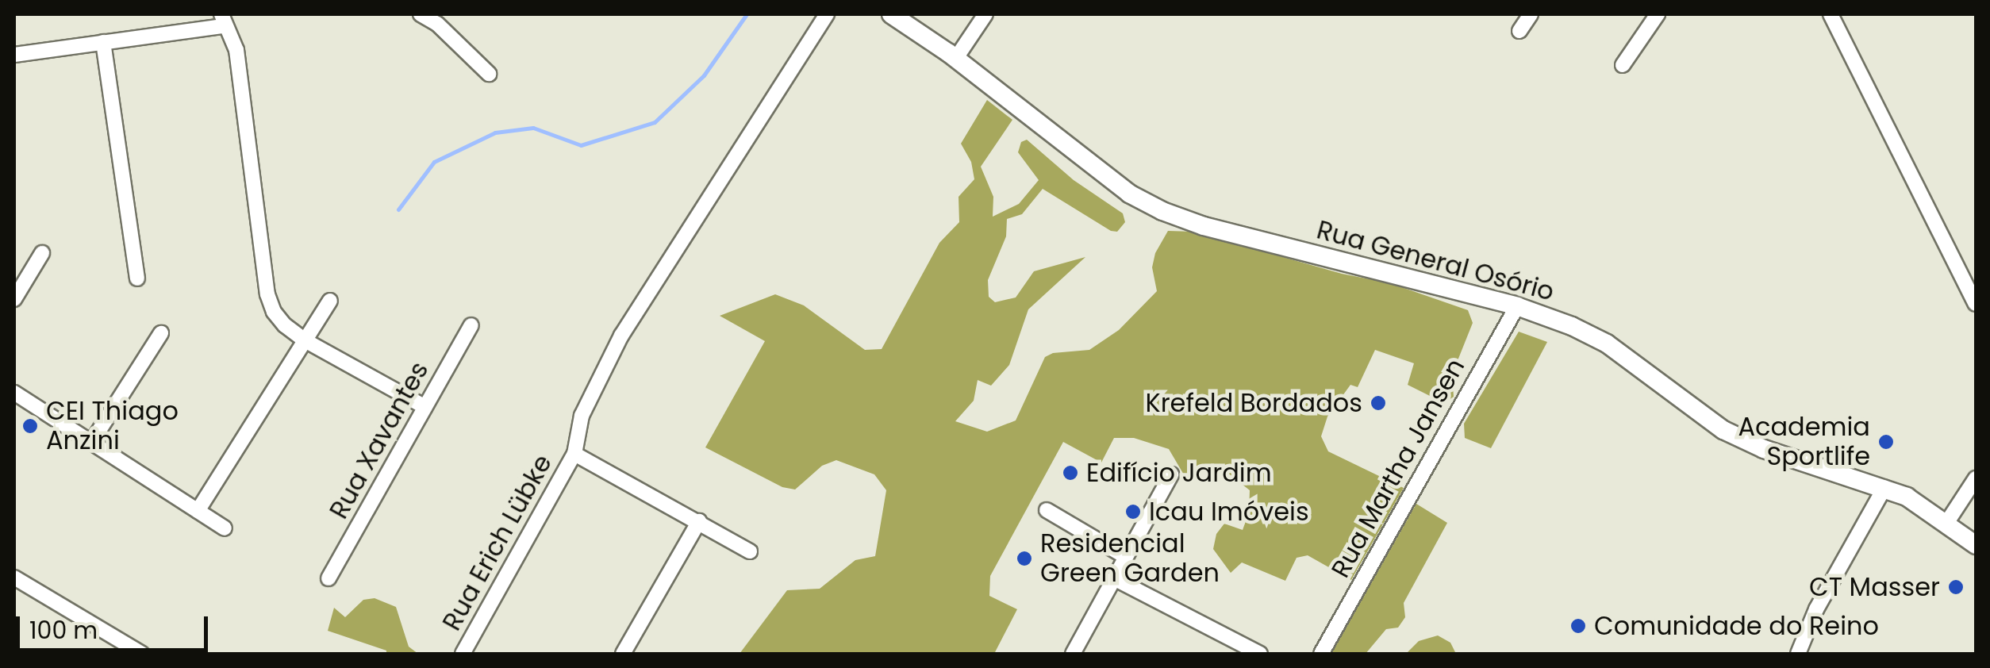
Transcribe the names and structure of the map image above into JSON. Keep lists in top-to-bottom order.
{
  "streets": {
    "main road": ["Rua General Osório"],
    "street": ["Rua Xavantes", "Rua Martha Jansen", "Rua Erich Lübke"]
  },
  "crossings": [
    ["Rua General Osório", "Rua Martha Jansen"]
  ],
  "places": [
    "Krefeld Bordados",
    "CEI Thiago Anzini",
    "Academia Sportlife",
    "Edifício Jardim",
    "Icau Imóveis",
    "Residencial Green Garden",
    "CT Masser",
    "Comunidade do Reino"
  ],
  "scale_bar": "100 m"
}
